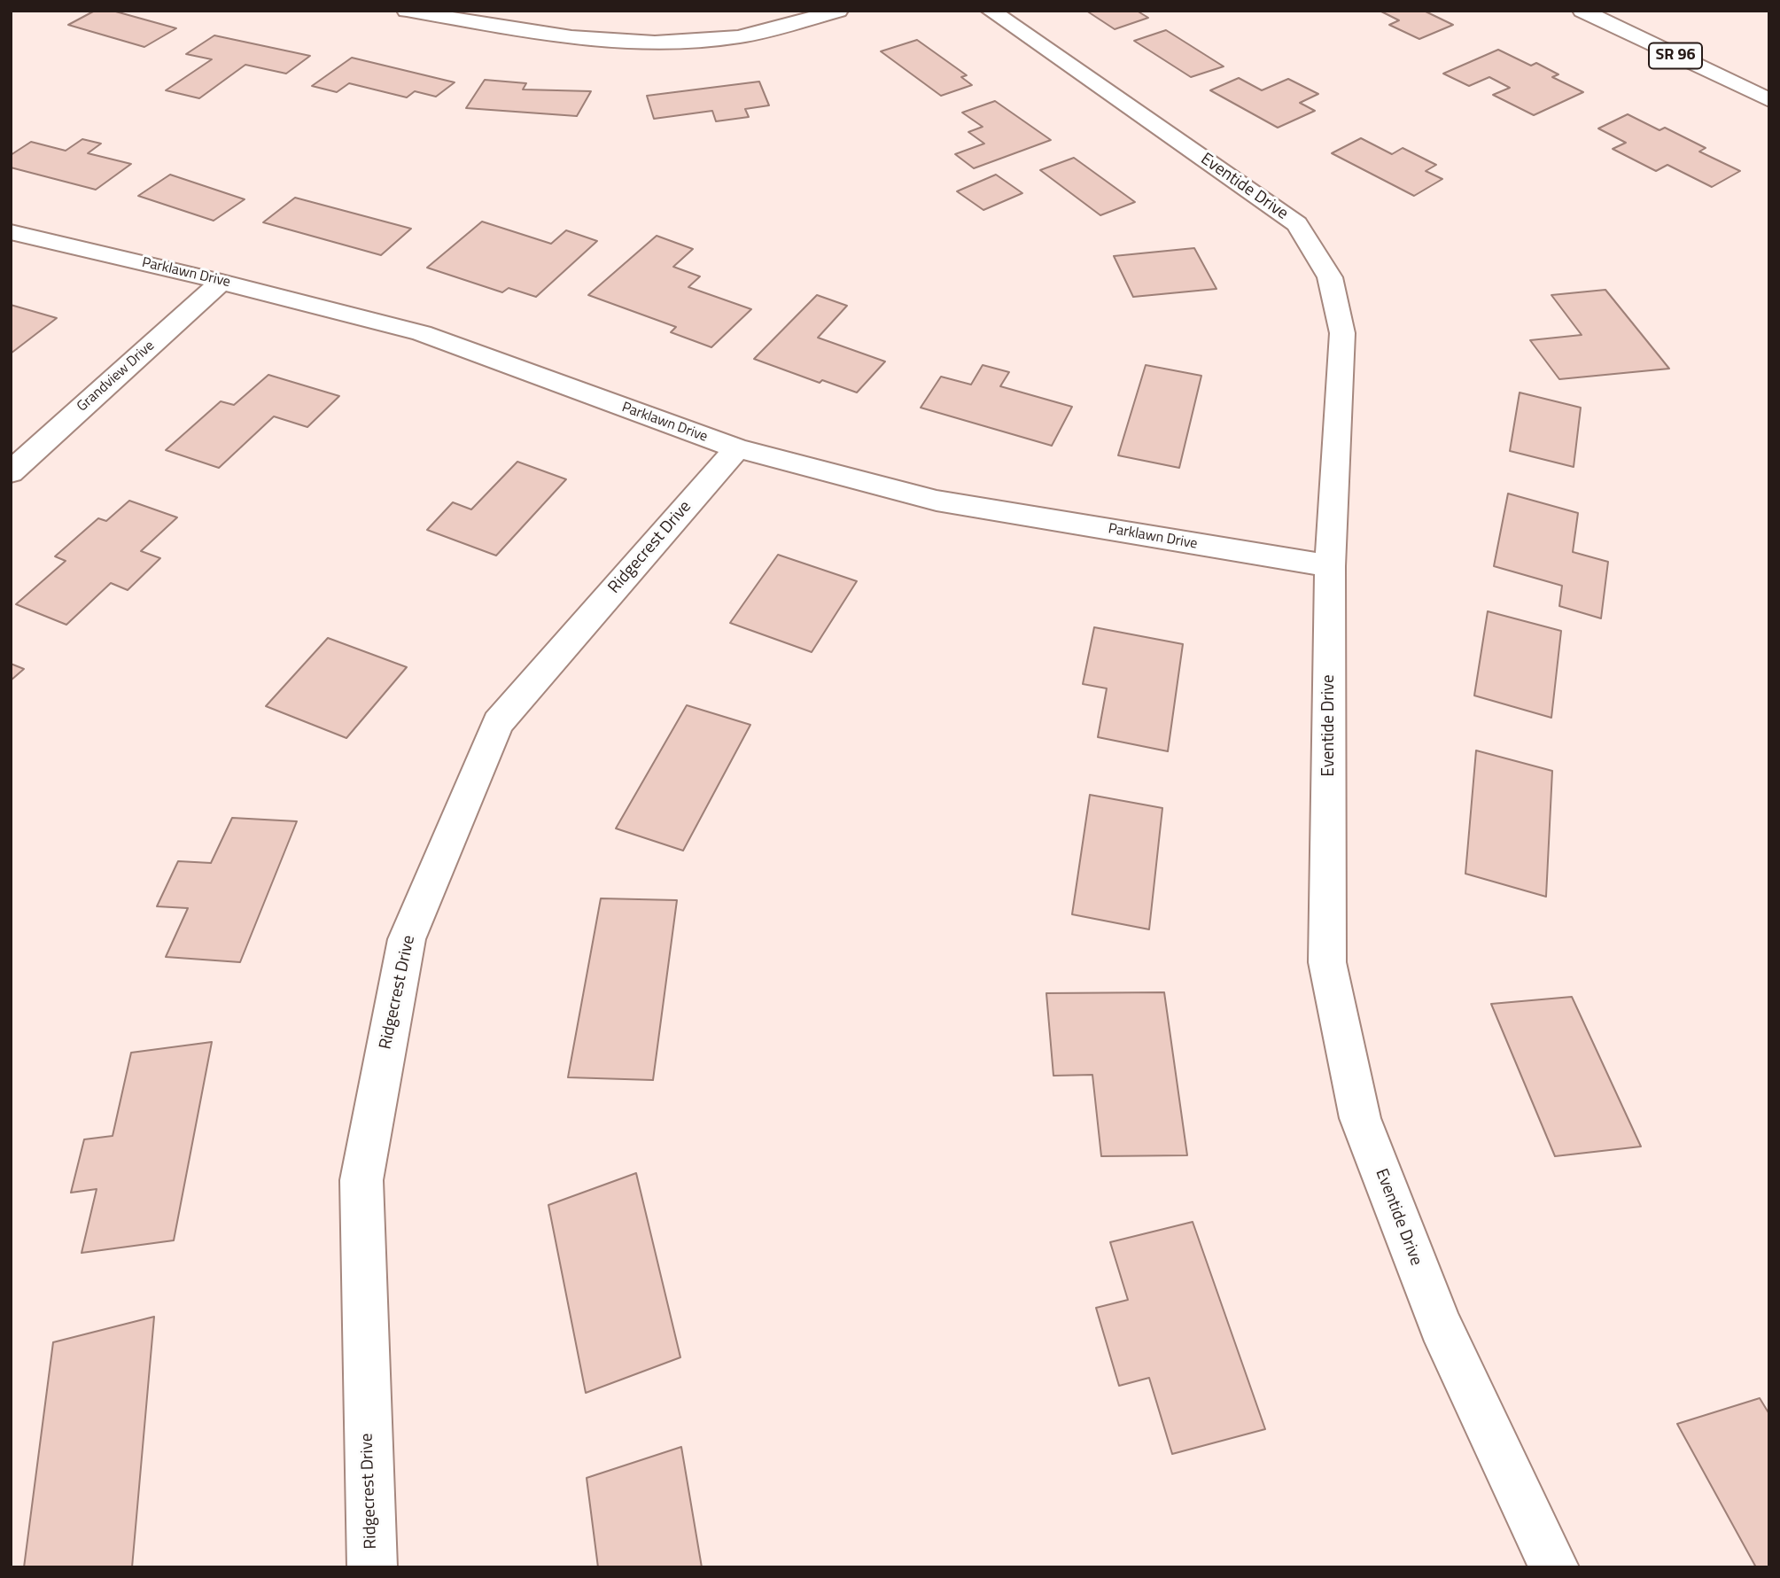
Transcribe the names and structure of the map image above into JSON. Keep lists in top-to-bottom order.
{
  "streets": {
    "street": [
      "SR 96",
      "Eventide Drive",
      "Parklawn Drive",
      "Grandview Drive",
      "Ridgecrest Drive"
    ]
  },
  "crossings": [
    ["Eventide Drive", "Parklawn Drive"],
    ["Parklawn Drive", "Grandview Drive"],
    ["Parklawn Drive", "Ridgecrest Drive"]
  ]
}
